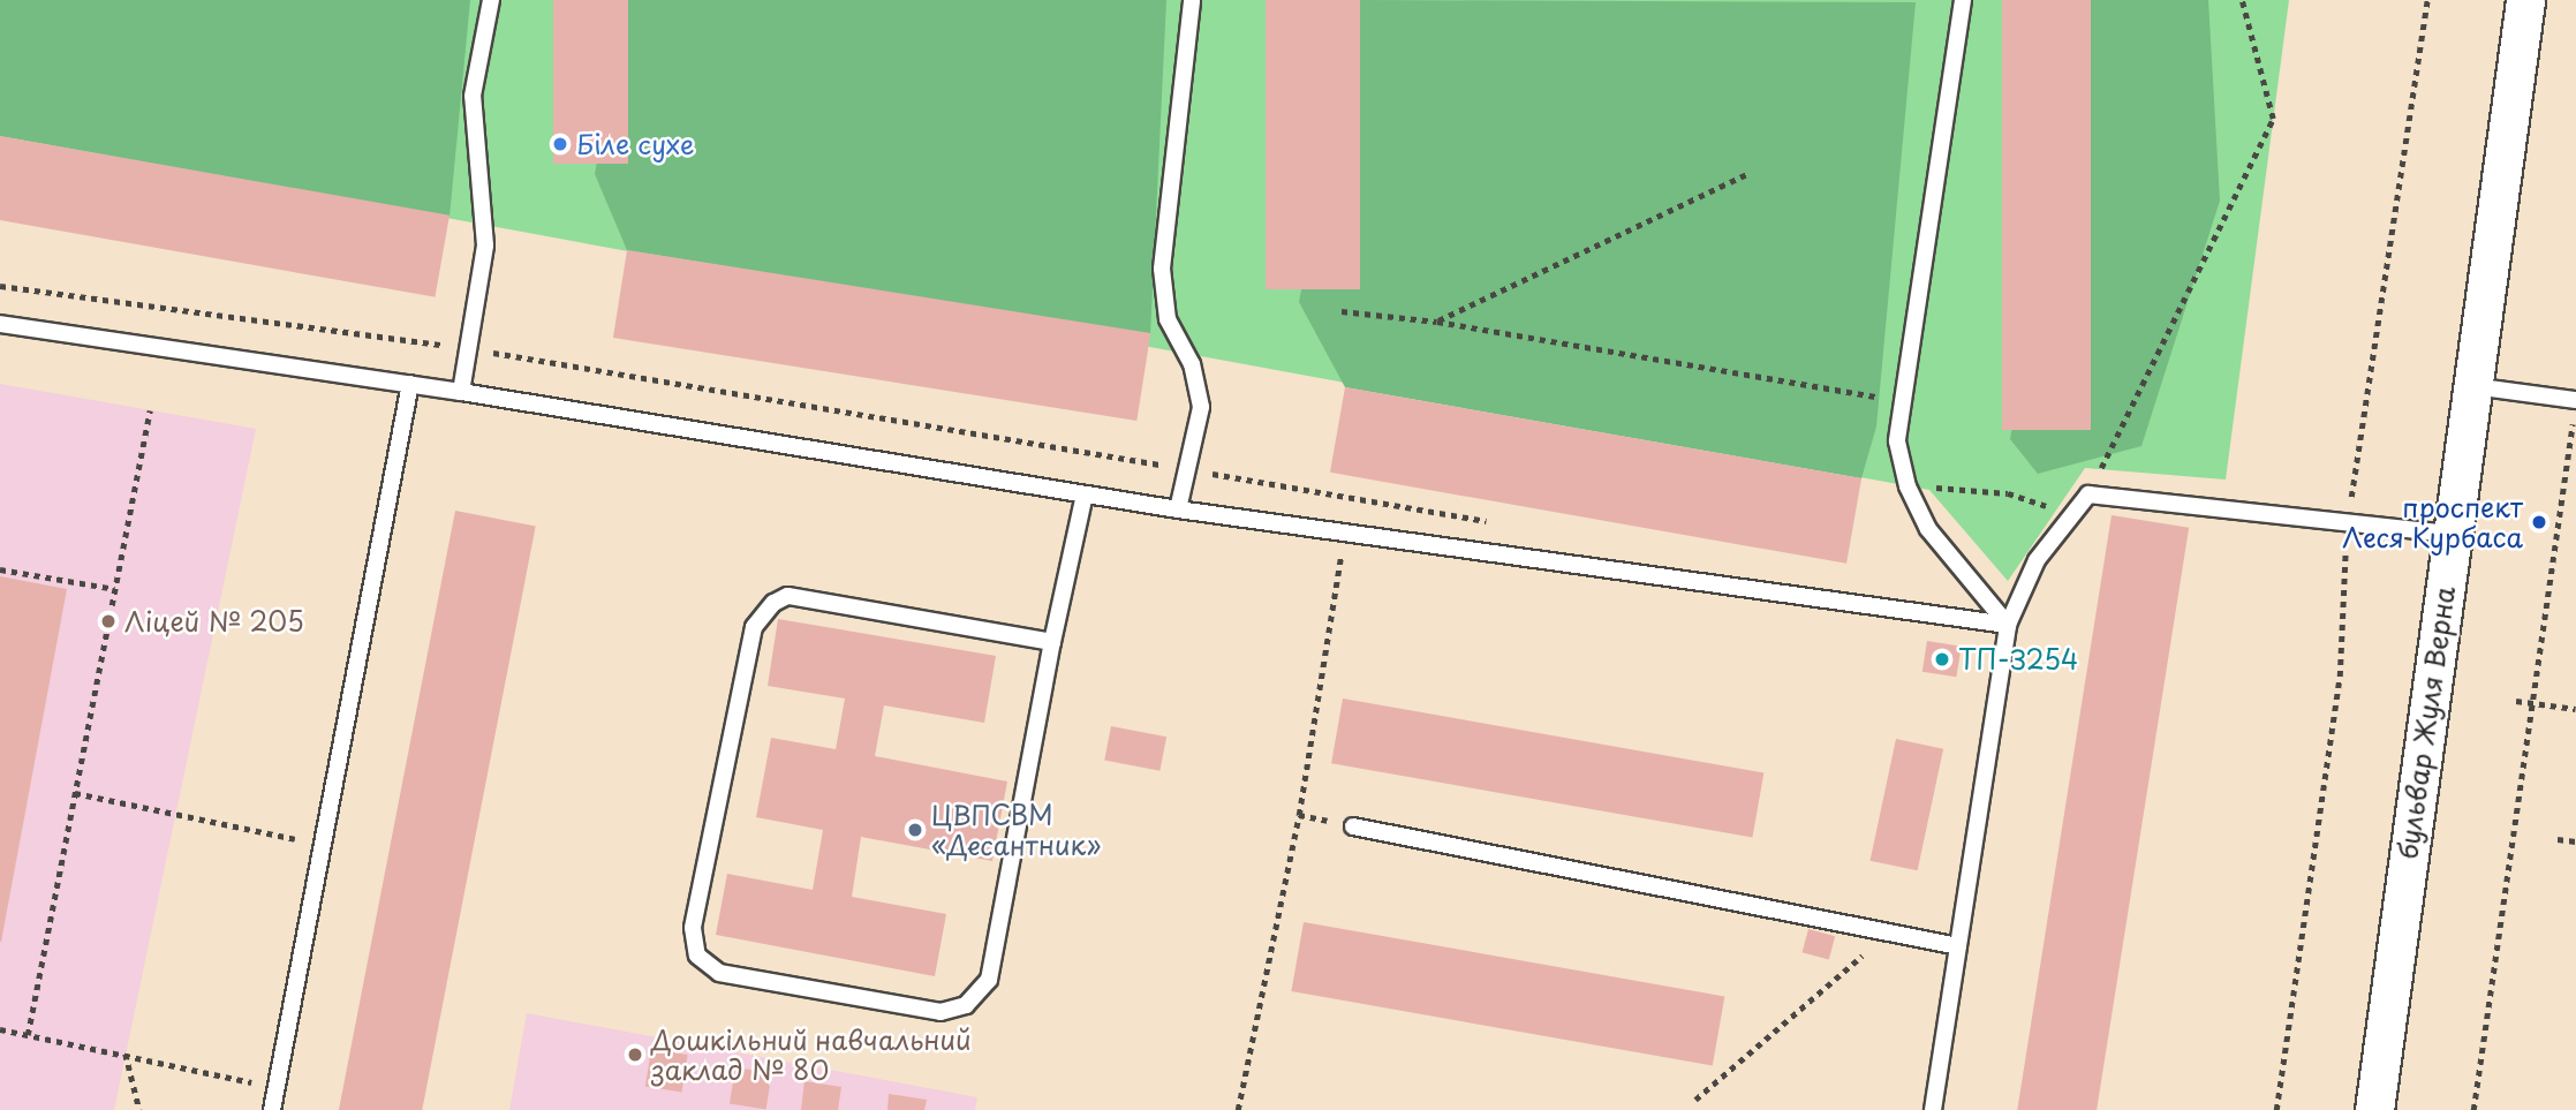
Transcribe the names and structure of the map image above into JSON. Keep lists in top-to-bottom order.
{
  "streets": {
    "street": ["бульвар Жуля Верна"]
  },
  "places": [
    "Біле сухе",
    "проспект Леся Курбаса",
    "Ліцей № 205",
    "ТП-3254",
    "ЦВПСВМ «Десантник»",
    "Дошкільний навчальний заклад № 80"
  ]
}
